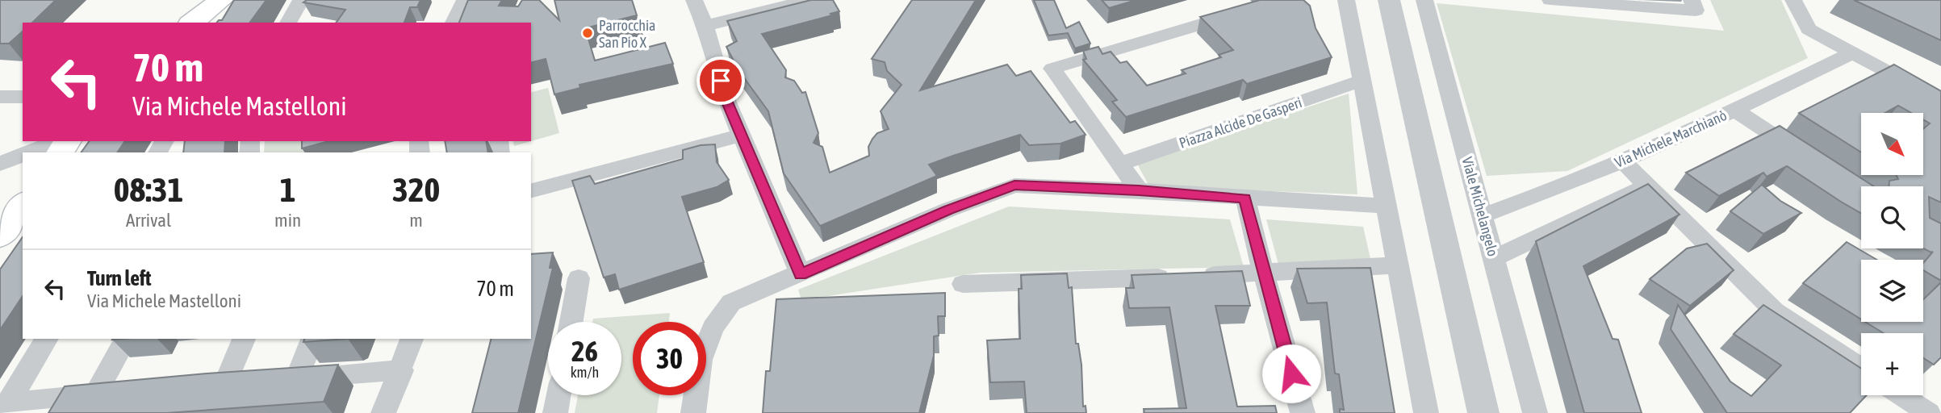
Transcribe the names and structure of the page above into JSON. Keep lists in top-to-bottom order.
{
  "streets": {
    "street": ["Piazza Alcide De Gasperi", "Via Michele Marchianò", "Viale Michelangelo"]
  },
  "crossings": [
    ["Via Michele Marchianò", "Viale Michelangelo"]
  ],
  "places": ["Parrocchia San Pio X"],
  "north": "bottom right",
  "page": {
    "turn": ["70 m", "Via Michele Mastelloni"],
    "map_buttons": "+",
    "eta": [
      "08:31",
      "Arrival",
      "1",
      "min",
      "320",
      "m"
    ],
    "list": [
      {
        "name": "Turn left",
        "note": "Via Michele Mastelloni",
        "value": "70 m"
      }
    ],
    "speed": "26 km/h",
    "limit": "30"
  }
}
